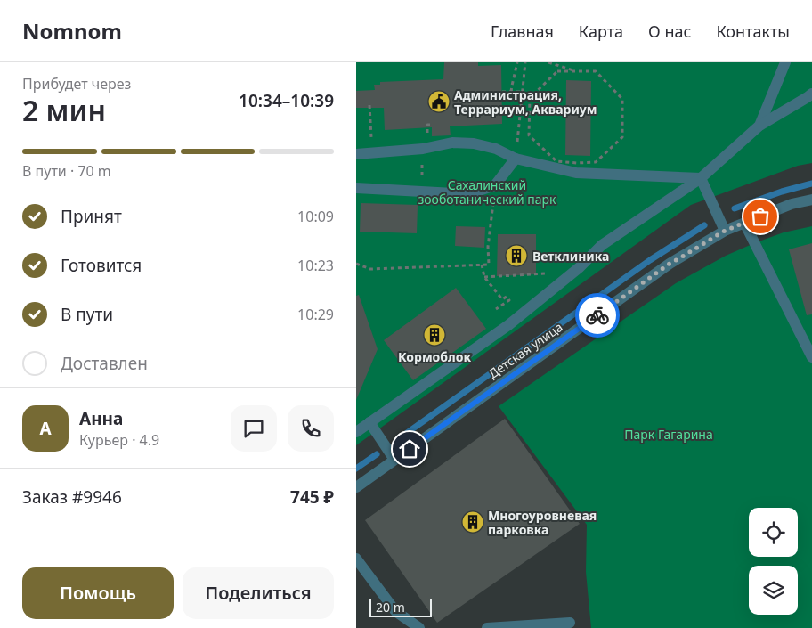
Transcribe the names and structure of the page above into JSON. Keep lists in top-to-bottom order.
{
  "streets": {
    "street": ["Детская улица"]
  },
  "parks": ["Сахалинский зооботанический парк", "Парк Гагарина"],
  "places": {
    "public building": ["Администрация, Террариум, Аквариум"],
    "building": ["Ветклиника", "Кормоблок", "Многоуровневая парковка"]
  },
  "scale_bar": "20 m",
  "page": {
    "header": "Nomnom",
    "nav": [
      "Главная",
      "Карта",
      "О нас",
      "Контакты"
    ],
    "heading": ["2 мин", "Прибудет через", "10:34–10:39"],
    "panel": [
      "Анна",
      "Курьер · 4.9",
      "Заказ #9946",
      "745 ₽"
    ],
    "bar": "В пути · 70 m",
    "list": [
      ["Принят", "10:09"],
      ["Готовится", "10:23"],
      ["В пути", "10:29"],
      "Доставлен"
    ],
    "round": "А",
    "buttons": ["Помощь", "Поделиться"],
    "scale": "20 m"
  }
}
